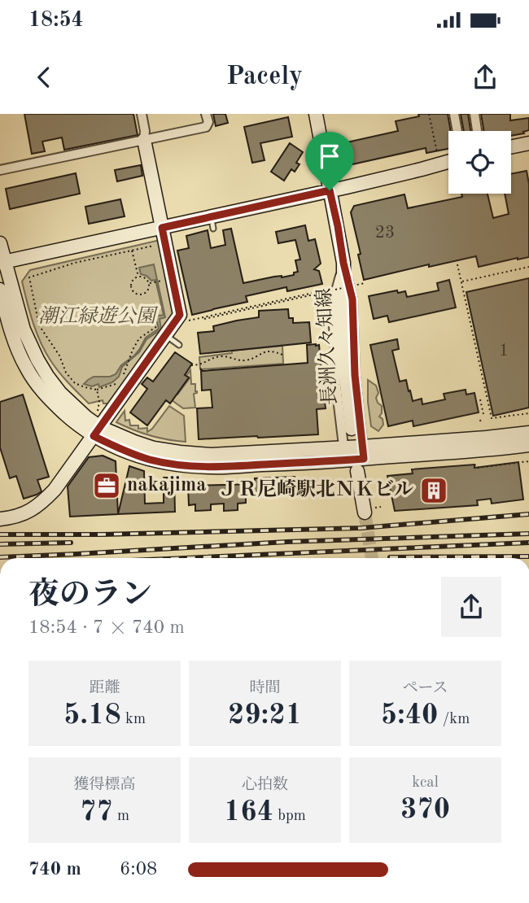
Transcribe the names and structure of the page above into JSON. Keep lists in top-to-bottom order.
{
  "streets": {
    "street": ["長洲久々知線"]
  },
  "parks": ["潮江緑遊公園"],
  "places": {
    "office": ["nakajima"],
    "building": ["ＪＲ尼崎駅北ＮＫビル"]
  },
  "house_numbers": ["23", "1"],
  "page": {
    "status": "18:54",
    "header": "Pacely",
    "heading": ["夜のラン", "18:54 · 7 × 740 m"],
    "stats": [
      ["距離", "5.18 km"],
      ["時間", "29:21"],
      ["ペース", "5:40 /km"],
      ["獲得標高", "77 m"],
      ["心拍数", "164 bpm"],
      ["kcal", "370"]
    ],
    "list": [
      {
        "name": "740 m",
        "note": "6:08"
      }
    ]
  }
}
